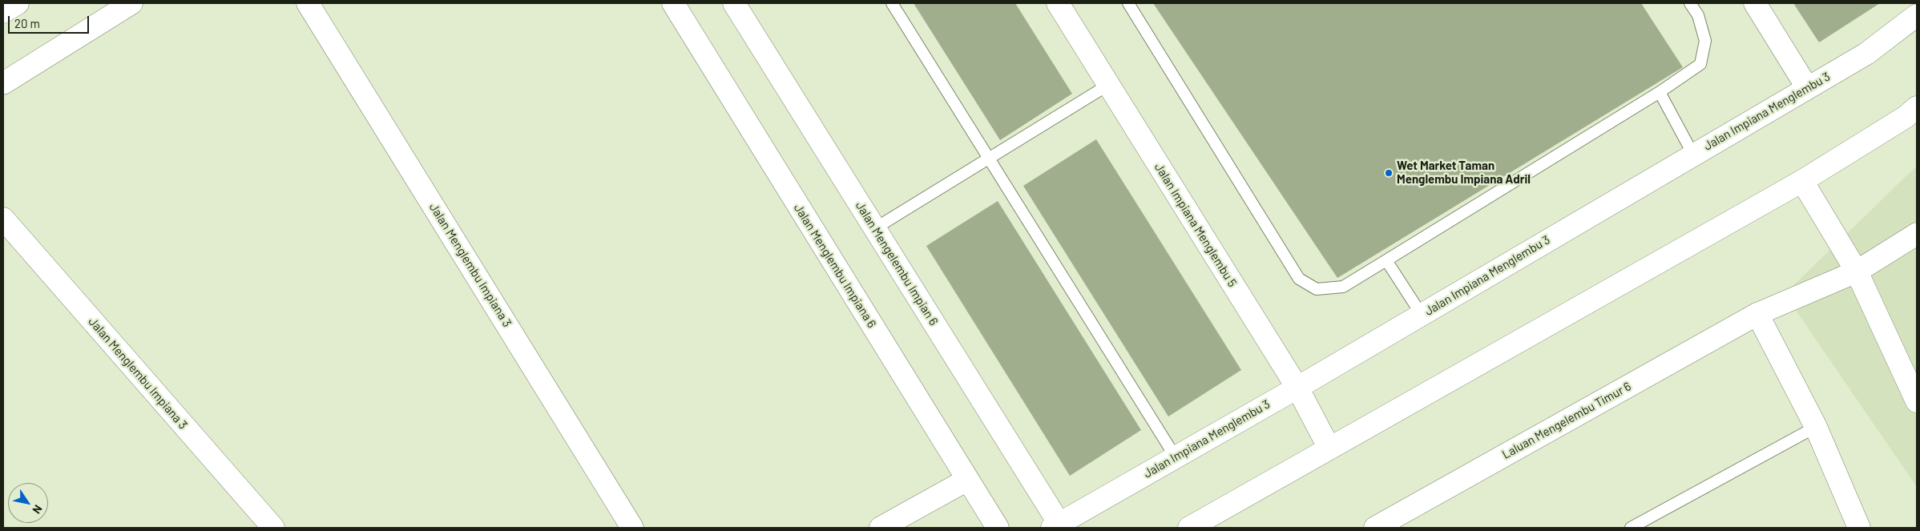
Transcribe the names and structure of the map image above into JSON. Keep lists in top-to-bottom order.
{
  "streets": {
    "street": [
      "Jalan Impiana Menglembu 3",
      "Jalan Impiana Menglembu 5",
      "Jalan Mengelembu Impian 6",
      "Jalan Menglembu Impiana 3",
      "Jalan Menglembu Impiana 6",
      "Laluan Mengelembu Timur 6"
    ]
  },
  "crossings": [
    ["Jalan Impiana Menglembu 3", "Jalan Impiana Menglembu 5"],
    ["Jalan Impiana Menglembu 3", "Jalan Mengelembu Impian 6"]
  ],
  "places": ["Wet Market Taman Menglembu Impiana Adril"],
  "scale_bar": "20 m",
  "north": "bottom right"
}
